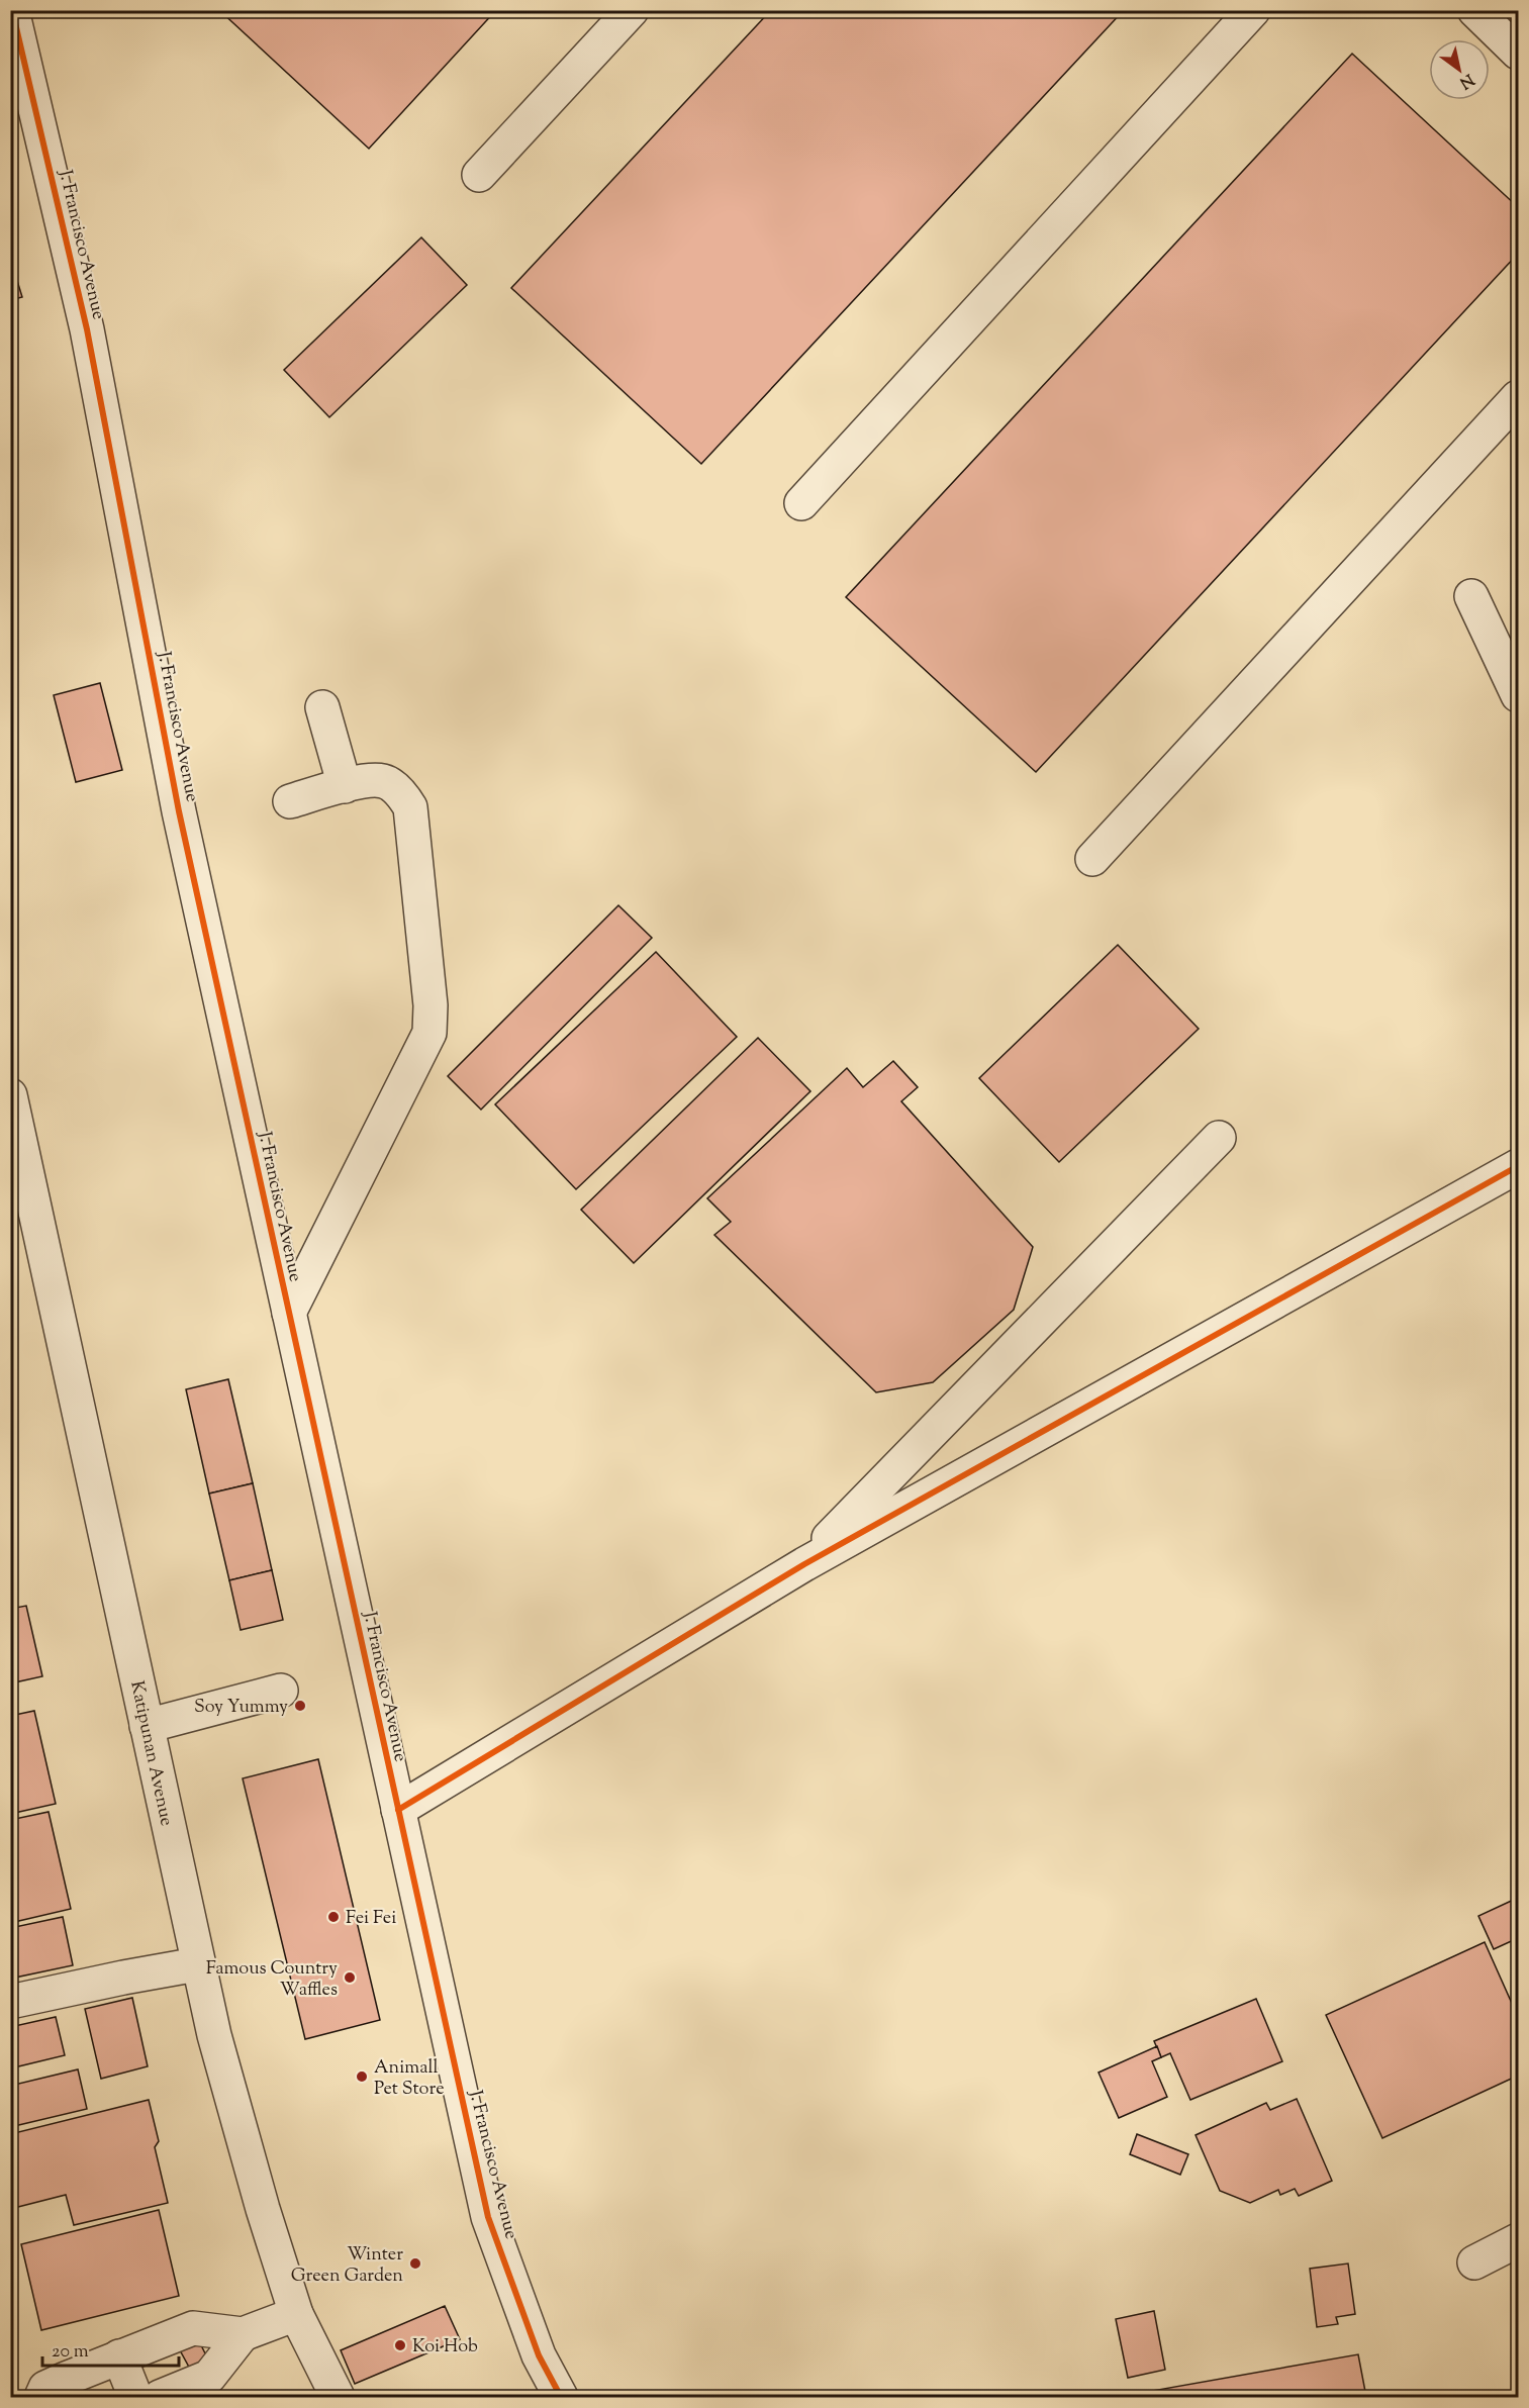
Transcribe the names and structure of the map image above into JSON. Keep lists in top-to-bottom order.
{
  "streets": {
    "street": ["J. Francisco Avenue", "Katipunan Avenue"]
  },
  "places": [
    "Soy Yummy",
    "Fei Fei",
    "Famous Country Waffles",
    "Animall Pet Store",
    "Winter Green Garden",
    "Koi Hob"
  ],
  "scale_bar": "20 m",
  "north": "bottom right"
}
